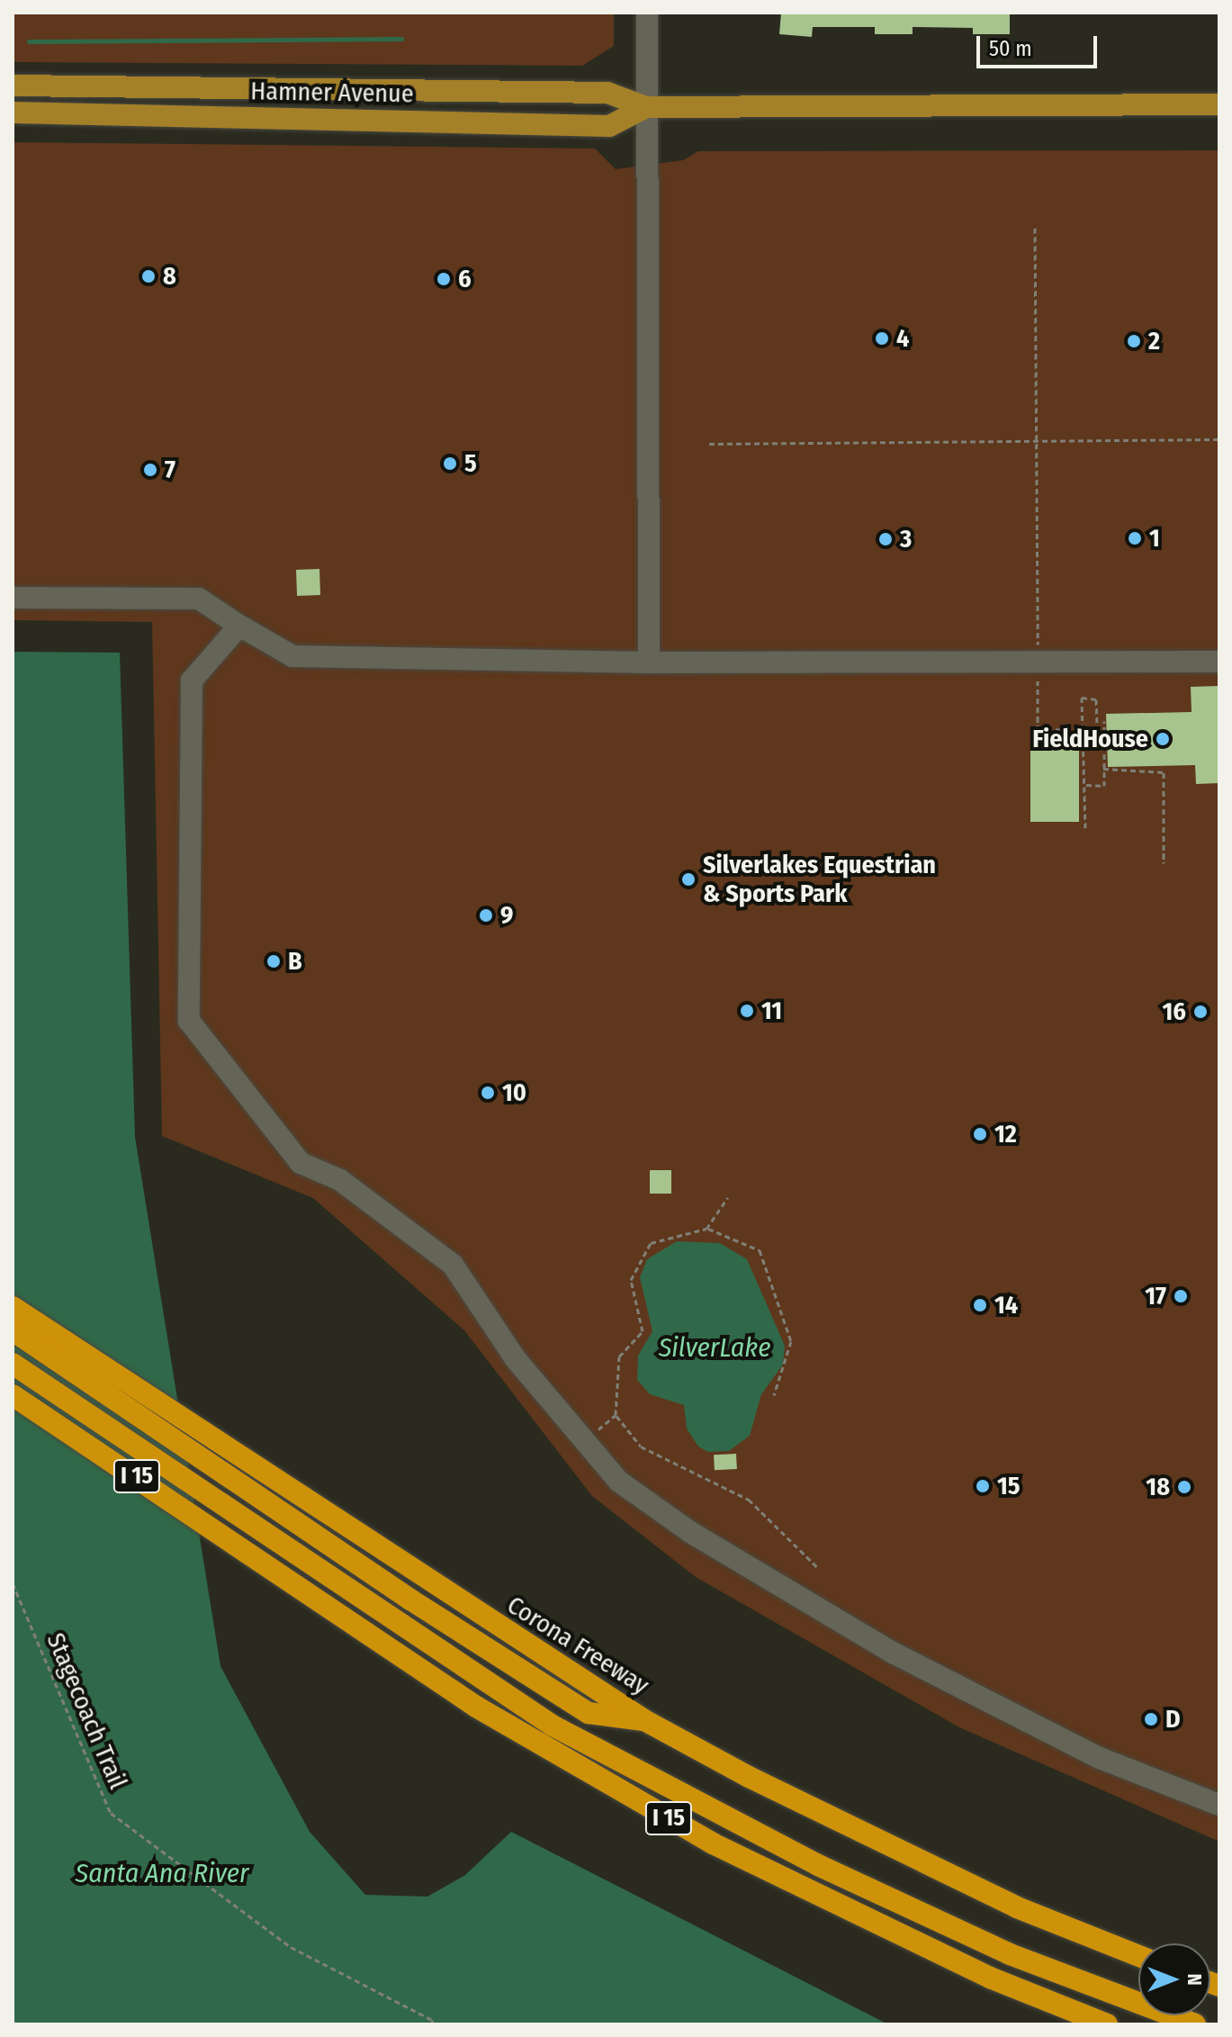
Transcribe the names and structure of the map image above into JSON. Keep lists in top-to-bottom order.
{
  "streets": {
    "highway": ["I 15", "Corona Freeway"],
    "main road": ["Hamner Avenue"],
    "path": ["Stagecoach Trail"]
  },
  "water": ["SilverLake", "Santa Ana River"],
  "places": [
    "8",
    "6",
    "4",
    "2",
    "5",
    "7",
    "1",
    "3",
    "FieldHouse",
    "Silverlakes Equestrian & Sports Park",
    "9",
    "B",
    "11",
    "16",
    "10",
    "12",
    "17",
    "14",
    "15",
    "18",
    "D"
  ],
  "scale_bar": "50 m",
  "north": "right"
}
